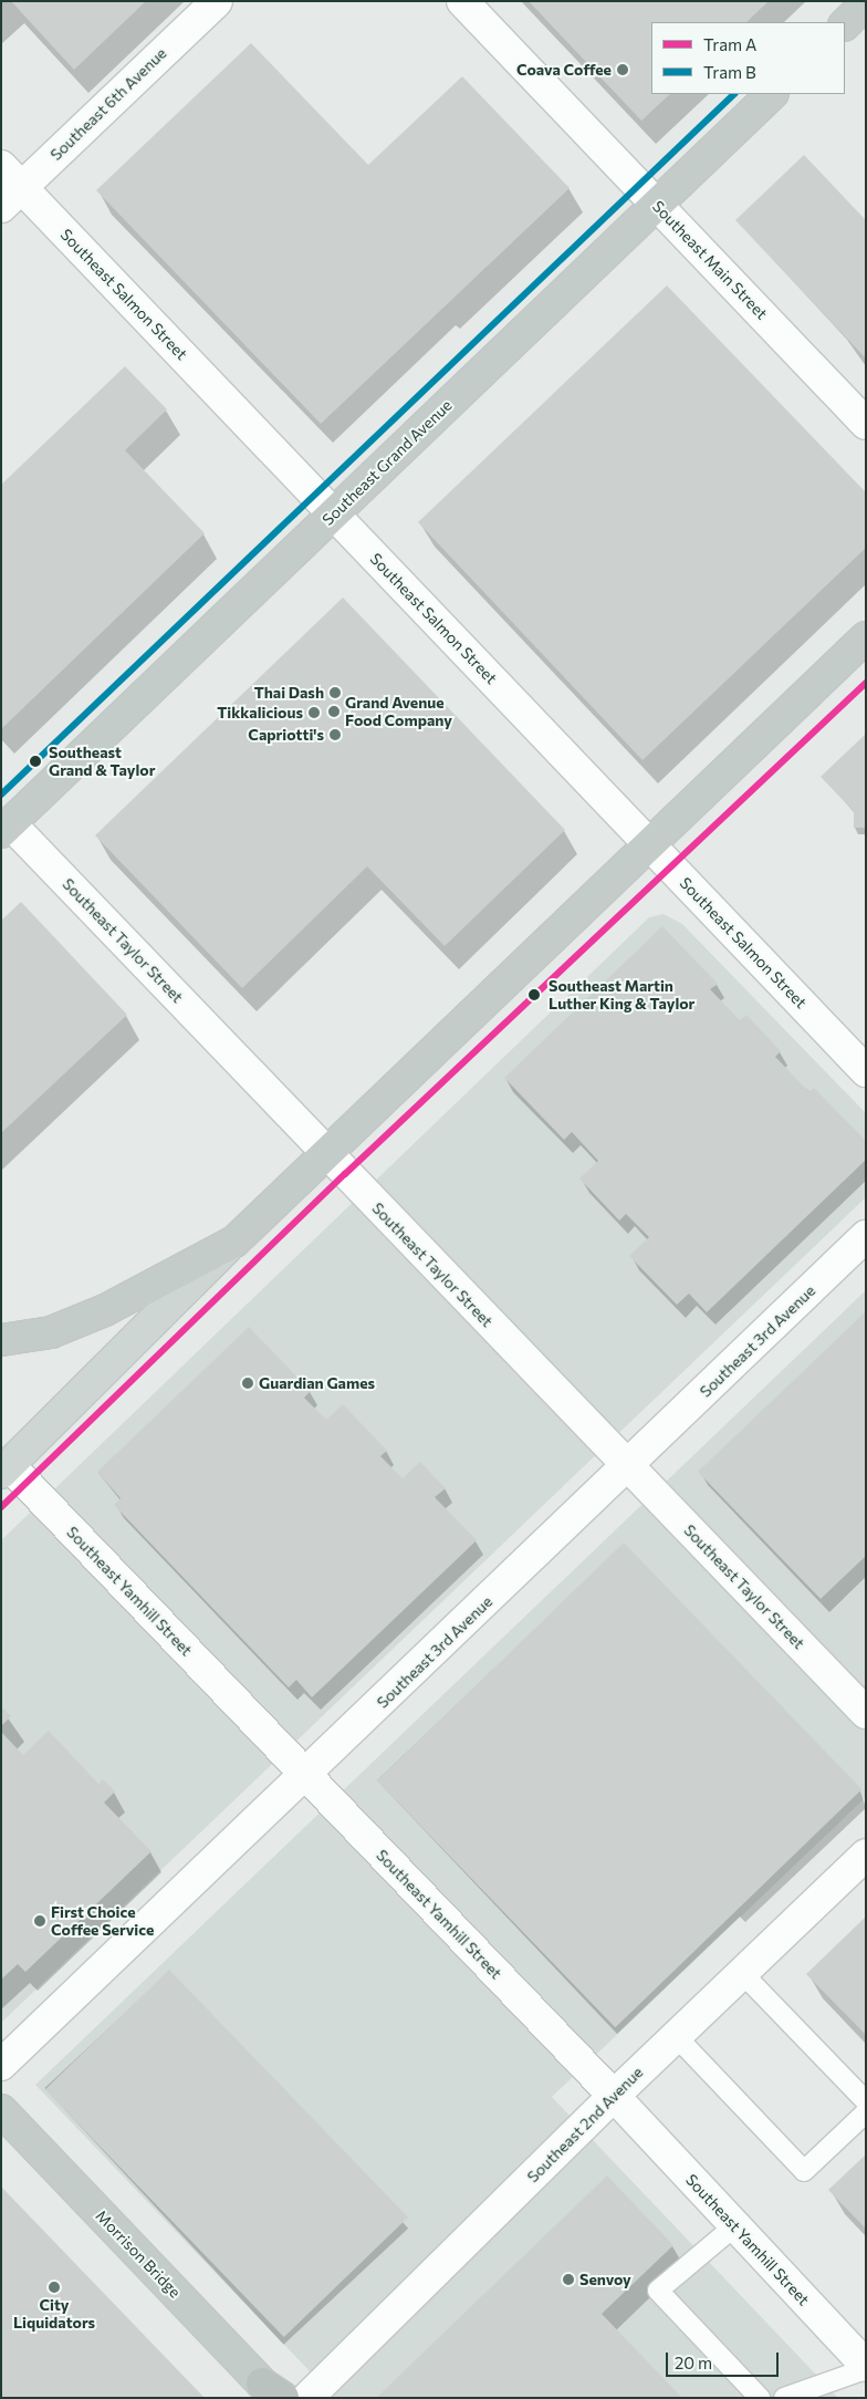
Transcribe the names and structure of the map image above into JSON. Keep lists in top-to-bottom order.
{
  "streets": {
    "highway": ["Southeast Grand Avenue", "Morrison Bridge"],
    "street": [
      "Southeast 6th Avenue",
      "Southeast Main Street",
      "Southeast Salmon Street",
      "Southeast Taylor Street",
      "Southeast 3rd Avenue",
      "Southeast Yamhill Street",
      "Southeast 2nd Avenue"
    ]
  },
  "crossings": [
    ["Southeast 6th Avenue", "Southeast Salmon Street"],
    ["Southeast Main Street", "Southeast Grand Avenue"],
    ["Southeast Salmon Street", "Southeast Grand Avenue"],
    ["Southeast Grand Avenue", "Southeast Taylor Street"],
    ["Southeast Taylor Street", "Southeast 3rd Avenue"],
    ["Southeast 3rd Avenue", "Southeast Yamhill Street"],
    ["Southeast Yamhill Street", "Southeast 2nd Avenue"]
  ],
  "places": [
    "Coava Coffee",
    "Thai Dash",
    "Grand Avenue Food Company",
    "Tikkalicious",
    "Capriotti's",
    "Southeast Grand & Taylor",
    "Southeast Martin Luther King & Taylor",
    "Guardian Games",
    "First Choice Coffee Service",
    "Senvoy",
    "City Liquidators"
  ],
  "lines": ["tram line B", "tram line A"],
  "legend": ["Tram A", "Tram B"],
  "scale_bar": "20 m"
}
